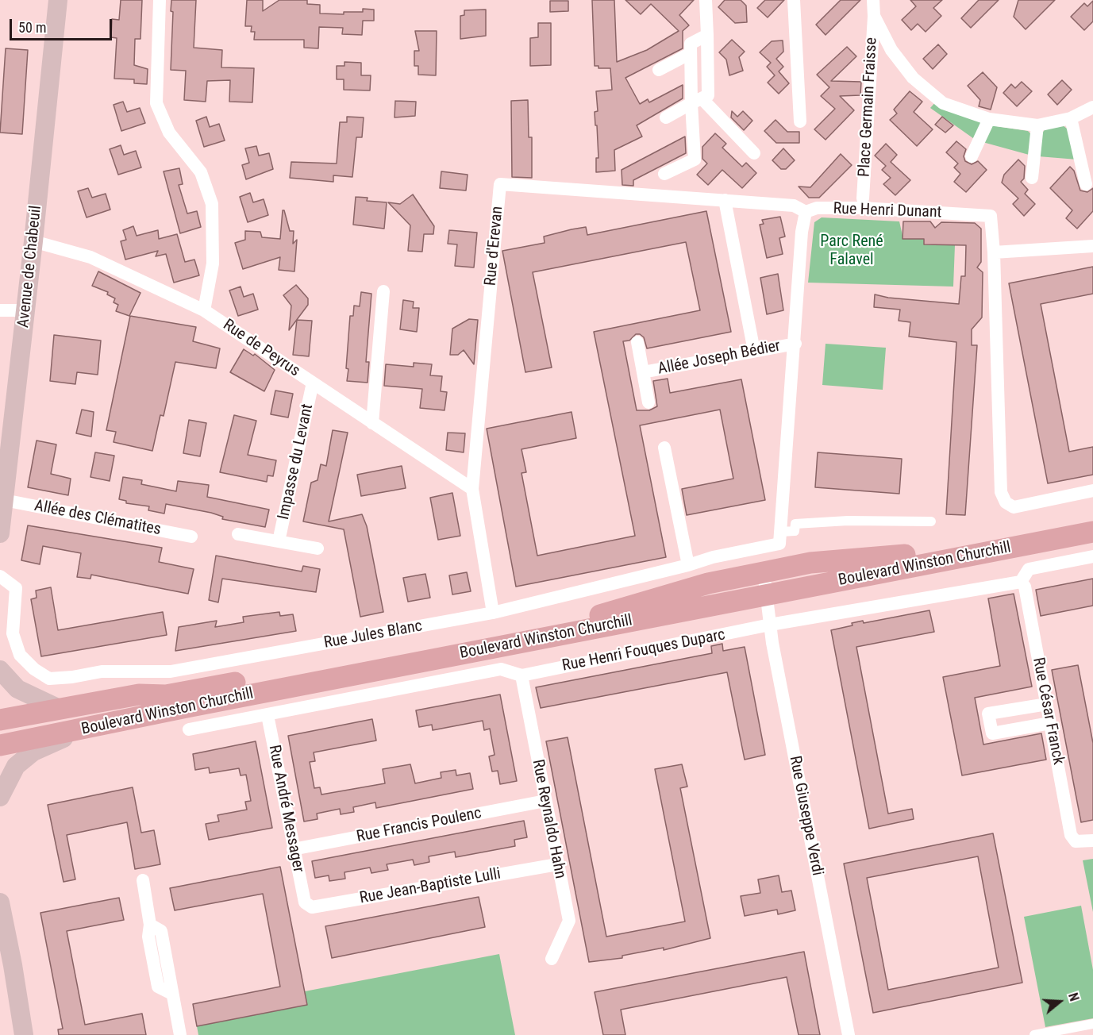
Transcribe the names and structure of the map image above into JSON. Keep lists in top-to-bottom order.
{
  "streets": {
    "main road": ["Avenue de Chabeuil", "Boulevard Winston Churchill"],
    "street": [
      "Place Germain Fraisse",
      "Rue Henri Dunant",
      "Rue d'Erevan",
      "Rue de Peyrus",
      "Allée Joseph Bédier",
      "Impasse du Levant",
      "Allée des Clématites",
      "Rue Jules Blanc",
      "Rue Henri Fouques Duparc",
      "Rue César Franck",
      "Rue André Messager",
      "Rue Giuseppe Verdi",
      "Rue Reynaldo Hahn",
      "Rue Francis Poulenc",
      "Rue Jean-Baptiste Lulli"
    ]
  },
  "crossings": [
    ["Place Germain Fraisse", "Rue Henri Dunant"],
    ["Rue Henri Dunant", "Rue d'Erevan"],
    ["Rue d'Erevan", "Rue de Peyrus"],
    ["Rue d'Erevan", "Rue Jules Blanc"],
    ["Avenue de Chabeuil", "Rue de Peyrus"],
    ["Avenue de Chabeuil", "Allée des Clématites"],
    ["Rue de Peyrus", "Impasse du Levant"],
    ["Boulevard Winston Churchill", "Rue Giuseppe Verdi"],
    ["Rue Henri Fouques Duparc", "Rue César Franck"],
    ["Rue Henri Fouques Duparc", "Rue André Messager"],
    ["Rue Henri Fouques Duparc", "Rue Giuseppe Verdi"],
    ["Rue Henri Fouques Duparc", "Rue Reynaldo Hahn"],
    ["Rue André Messager", "Rue Francis Poulenc"],
    ["Rue André Messager", "Rue Jean-Baptiste Lulli"],
    ["Rue Reynaldo Hahn", "Rue Francis Poulenc"],
    ["Rue Reynaldo Hahn", "Rue Jean-Baptiste Lulli"]
  ],
  "parks": ["Parc René Falavel"],
  "scale_bar": "50 m",
  "north": "right"
}
